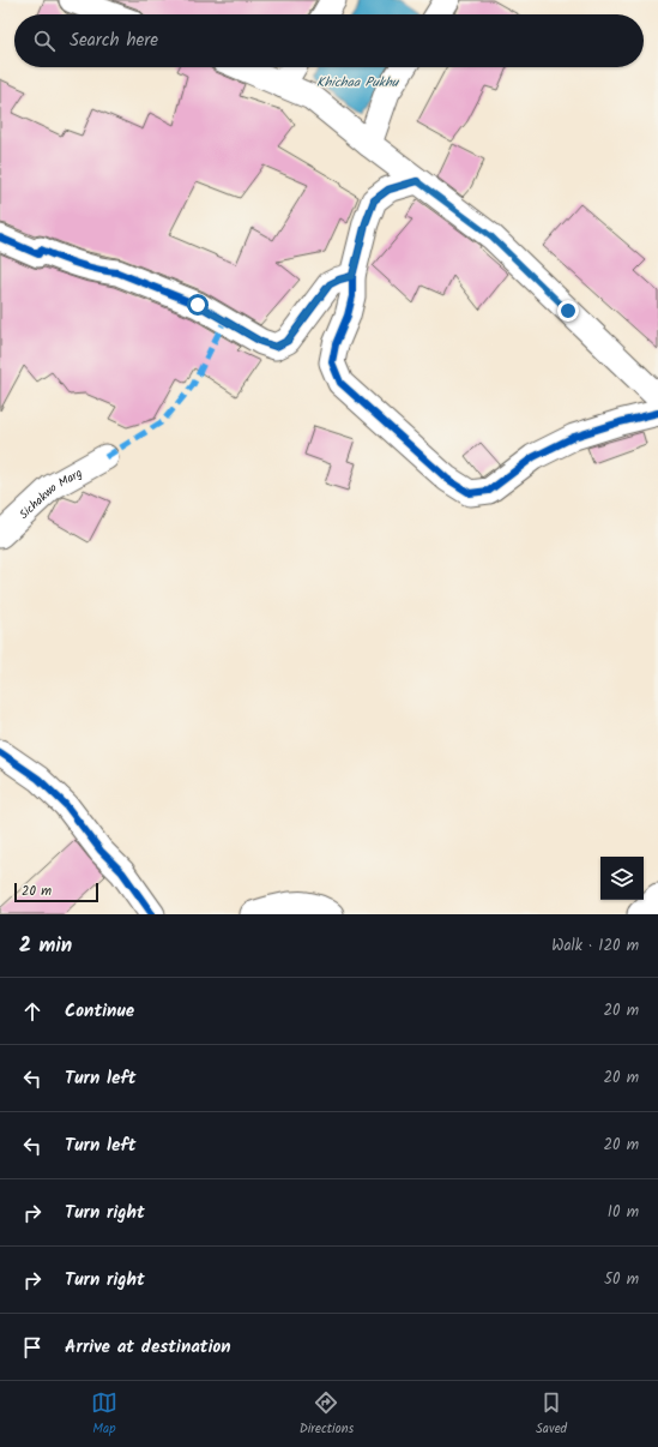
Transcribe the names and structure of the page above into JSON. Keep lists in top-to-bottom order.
{
  "streets": {
    "street": ["Sichakwo Marg"]
  },
  "water": ["Khichaa Pukhu"],
  "scale_bar": "20 m",
  "page": {
    "search": "Search here",
    "scale": "20 m",
    "heading": ["2 min", "Walk · 120 m"],
    "list": [
      ["Continue", "20 m"],
      ["Turn left", "20 m"],
      ["Turn left", "20 m"],
      ["Turn right", "10 m"],
      ["Turn right", "50 m"],
      "Arrive at destination"
    ],
    "nav": ["Map", "Directions", "Saved"]
  }
}
